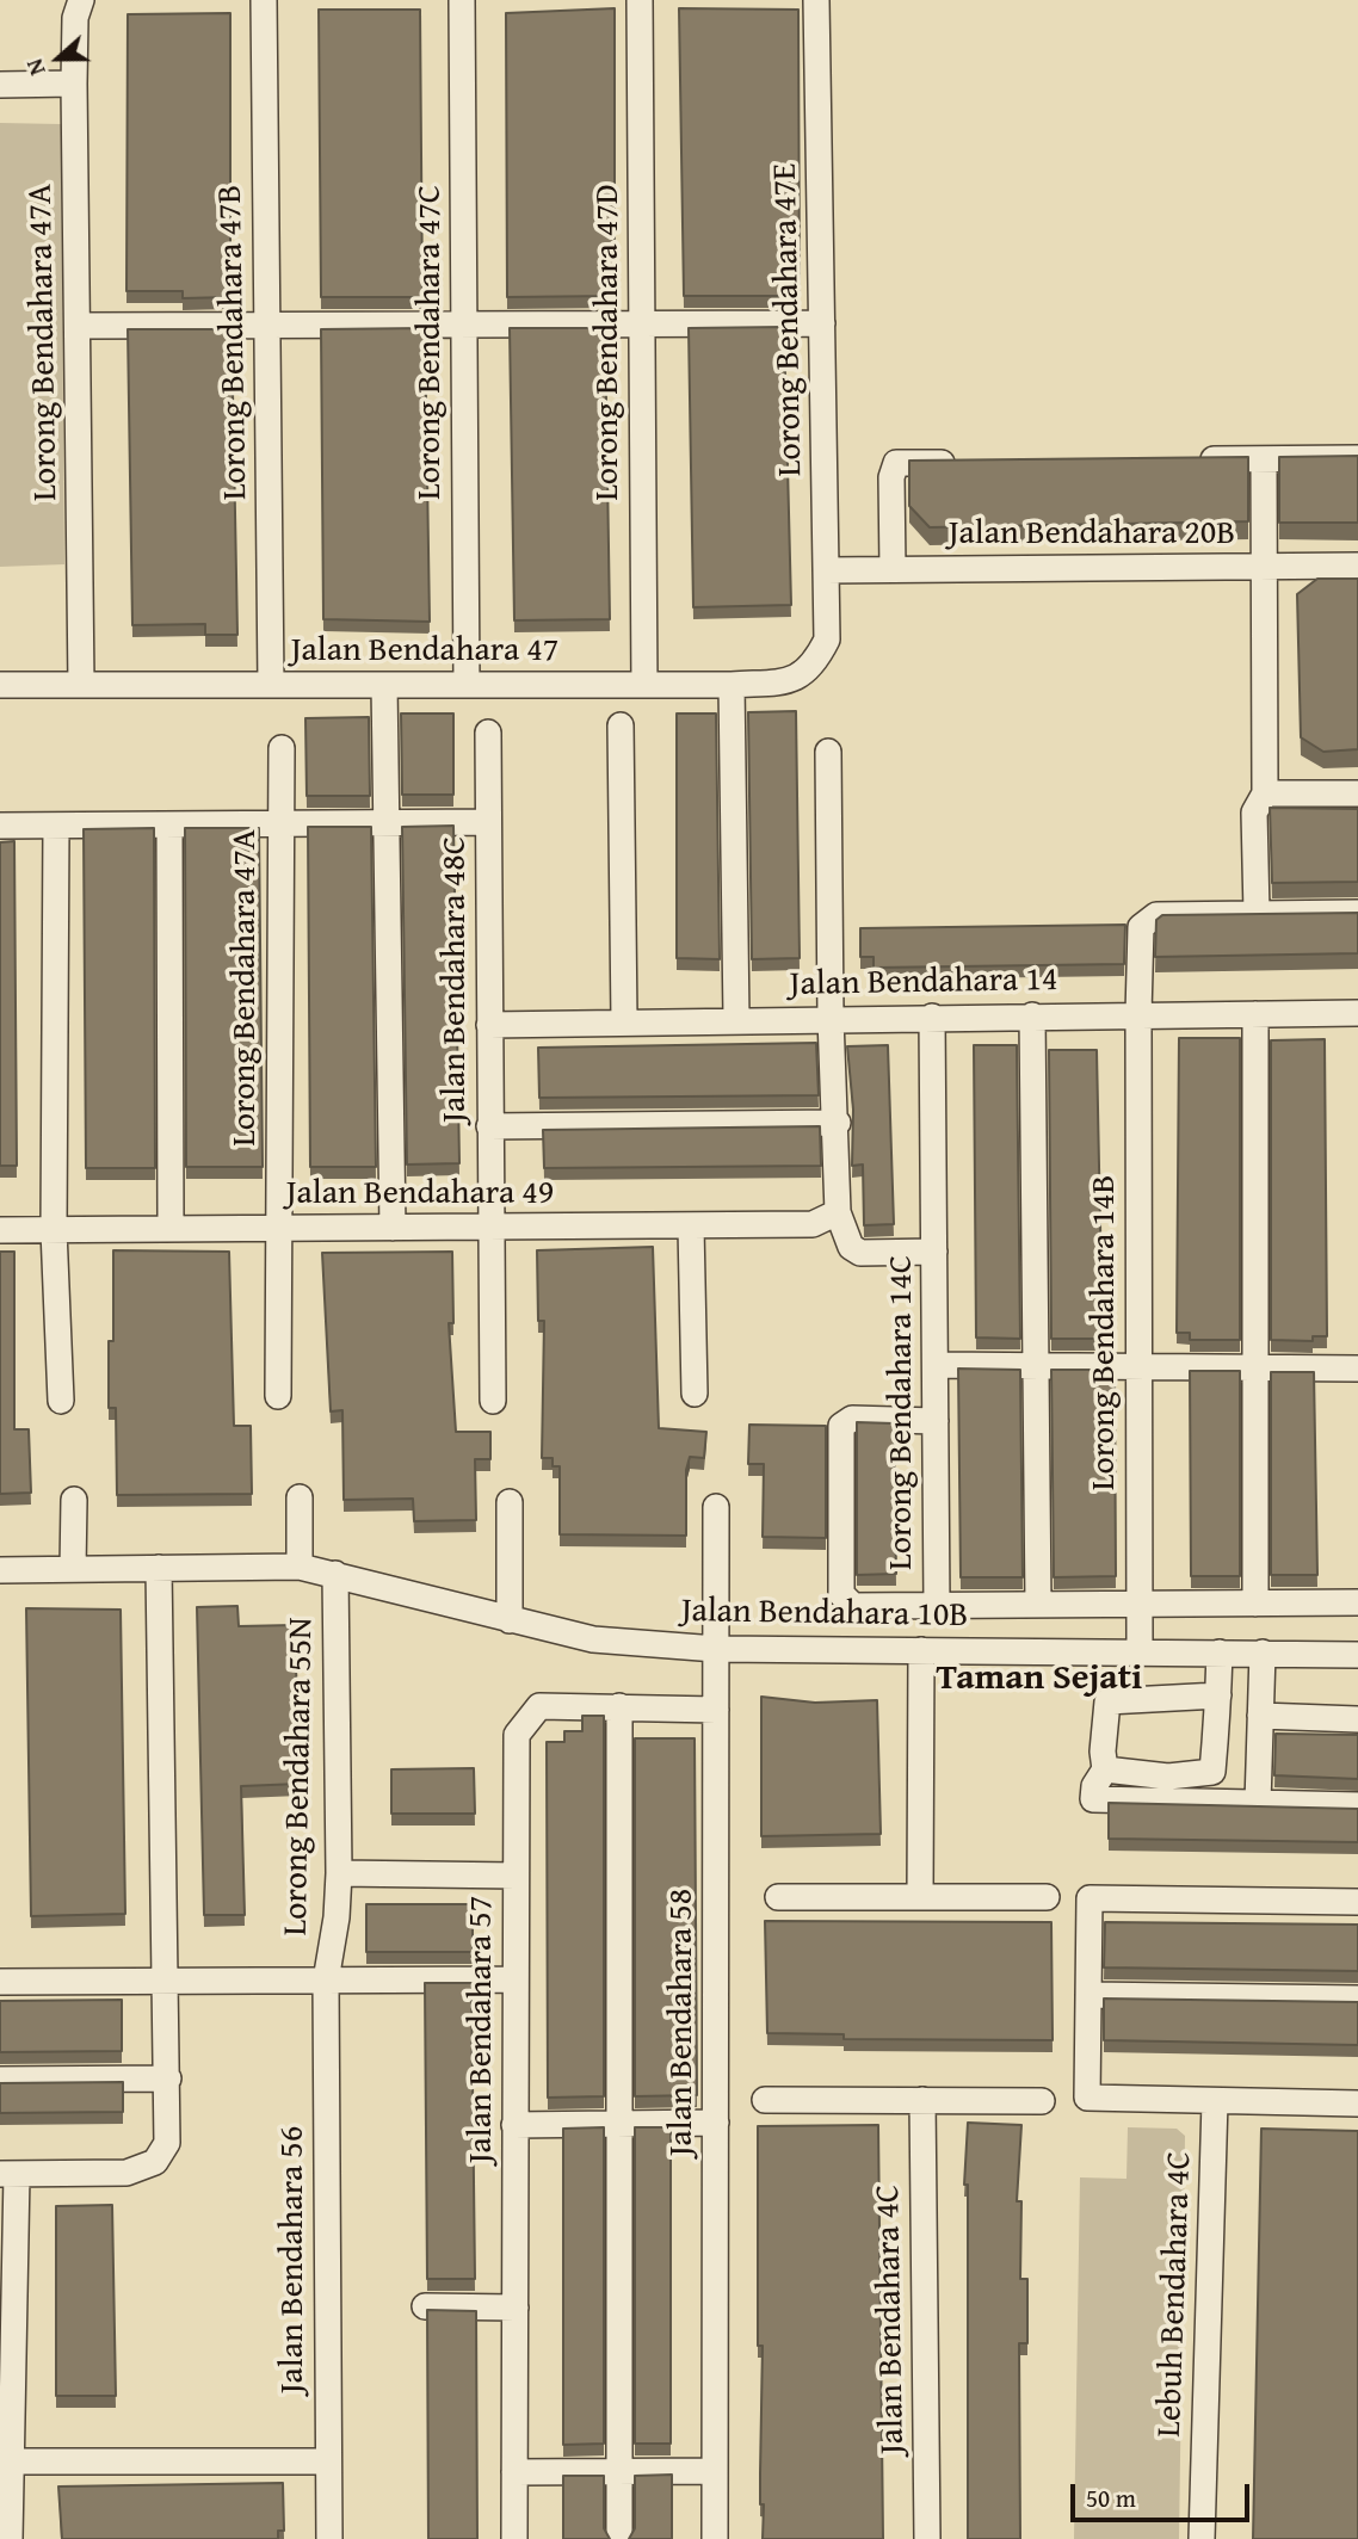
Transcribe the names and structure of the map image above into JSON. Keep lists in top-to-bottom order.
{
  "streets": {
    "street": [
      "Lorong Bendahara 47E",
      "Lorong Bendahara 47A",
      "Lorong Bendahara 47B",
      "Lorong Bendahara 47C",
      "Lorong Bendahara 47D",
      "Jalan Bendahara 20B",
      "Jalan Bendahara 47",
      "Jalan Bendahara 48C",
      "Jalan Bendahara 14",
      "Jalan Bendahara 49",
      "Lorong Bendahara 14B",
      "Lorong Bendahara 14C",
      "Jalan Bendahara 10B",
      "Lorong Bendahara 55N",
      "Jalan Bendahara 58",
      "Jalan Bendahara 57",
      "Jalan Bendahara 56",
      "Lebuh Bendahara 4C",
      "Jalan Bendahara 4C"
    ]
  },
  "crossings": [
    ["Lorong Bendahara 47E", "Jalan Bendahara 20B"],
    ["Lorong Bendahara 47E", "Jalan Bendahara 47"],
    ["Lorong Bendahara 47A", "Jalan Bendahara 47"],
    ["Lorong Bendahara 47A", "Jalan Bendahara 49"],
    ["Lorong Bendahara 47B", "Jalan Bendahara 47"],
    ["Lorong Bendahara 47C", "Jalan Bendahara 47"],
    ["Lorong Bendahara 47D", "Jalan Bendahara 47"],
    ["Jalan Bendahara 48C", "Jalan Bendahara 14"],
    ["Jalan Bendahara 48C", "Jalan Bendahara 49"],
    ["Jalan Bendahara 14", "Lorong Bendahara 14B"],
    ["Jalan Bendahara 14", "Lorong Bendahara 14C"],
    ["Lorong Bendahara 14B", "Lorong Bendahara 14C"],
    ["Lorong Bendahara 14B", "Jalan Bendahara 10B"],
    ["Jalan Bendahara 10B", "Lorong Bendahara 55N"],
    ["Jalan Bendahara 10B", "Jalan Bendahara 58"],
    ["Lorong Bendahara 55N", "Jalan Bendahara 56"],
    ["Jalan Bendahara 58", "Jalan Bendahara 57"]
  ],
  "districts": ["Taman Sejati"],
  "scale_bar": "50 m",
  "north": "left"
}
